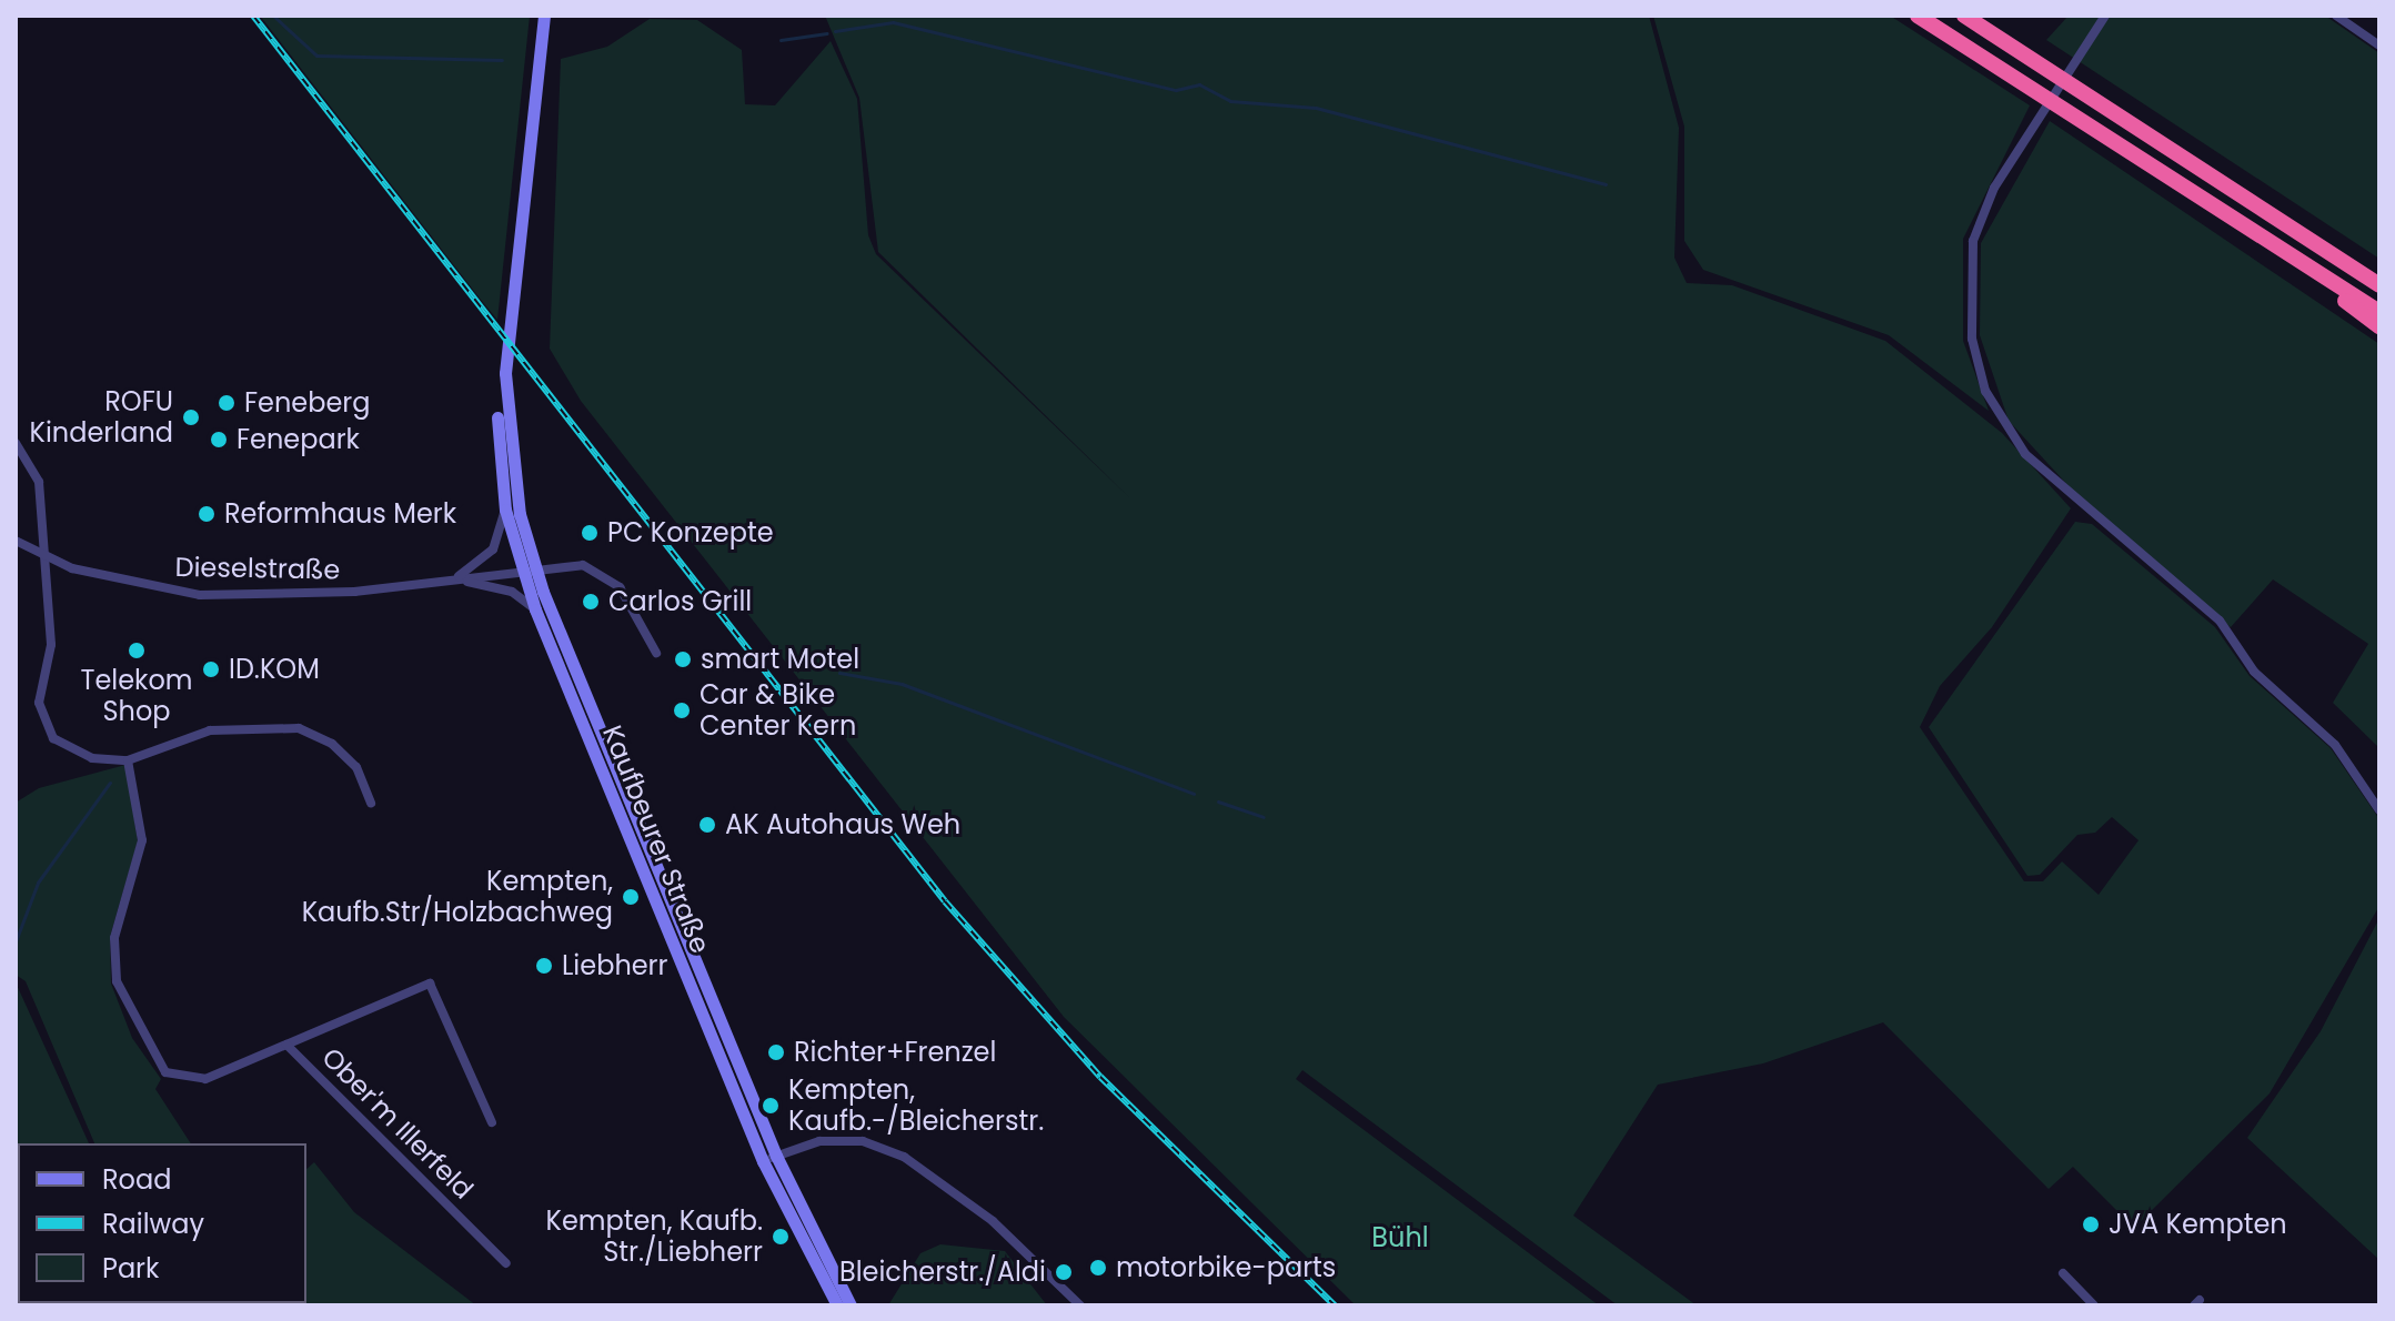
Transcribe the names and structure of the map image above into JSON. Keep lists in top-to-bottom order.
{
  "streets": {
    "main road": ["Kaufbeurer Straße"],
    "street": ["Dieselstraße", "Ober'm Illerfeld"]
  },
  "crossings": [
    ["Dieselstraße", "Kaufbeurer Straße"]
  ],
  "parks": ["Bühl"],
  "places": [
    "Feneberg",
    "ROFU Kinderland",
    "Fenepark",
    "Reformhaus Merk",
    "PC Konzepte",
    "Carlos Grill",
    "Telekom Shop",
    "smart Motel",
    "ID.KOM",
    "Car & Bike Center Kern",
    "AK Autohaus Weh",
    "Kempten, Kaufb.Str/Holzbachweg",
    "Liebherr",
    "Richter+Frenzel",
    "Kempten, Kaufb.-/Bleicherstr.",
    "JVA Kempten",
    "Kempten, Kaufb. Str./Liebherr",
    "motorbike-parts",
    "Bleicherstr./Aldi"
  ],
  "legend": ["Road", "Railway", "Park"]
}
